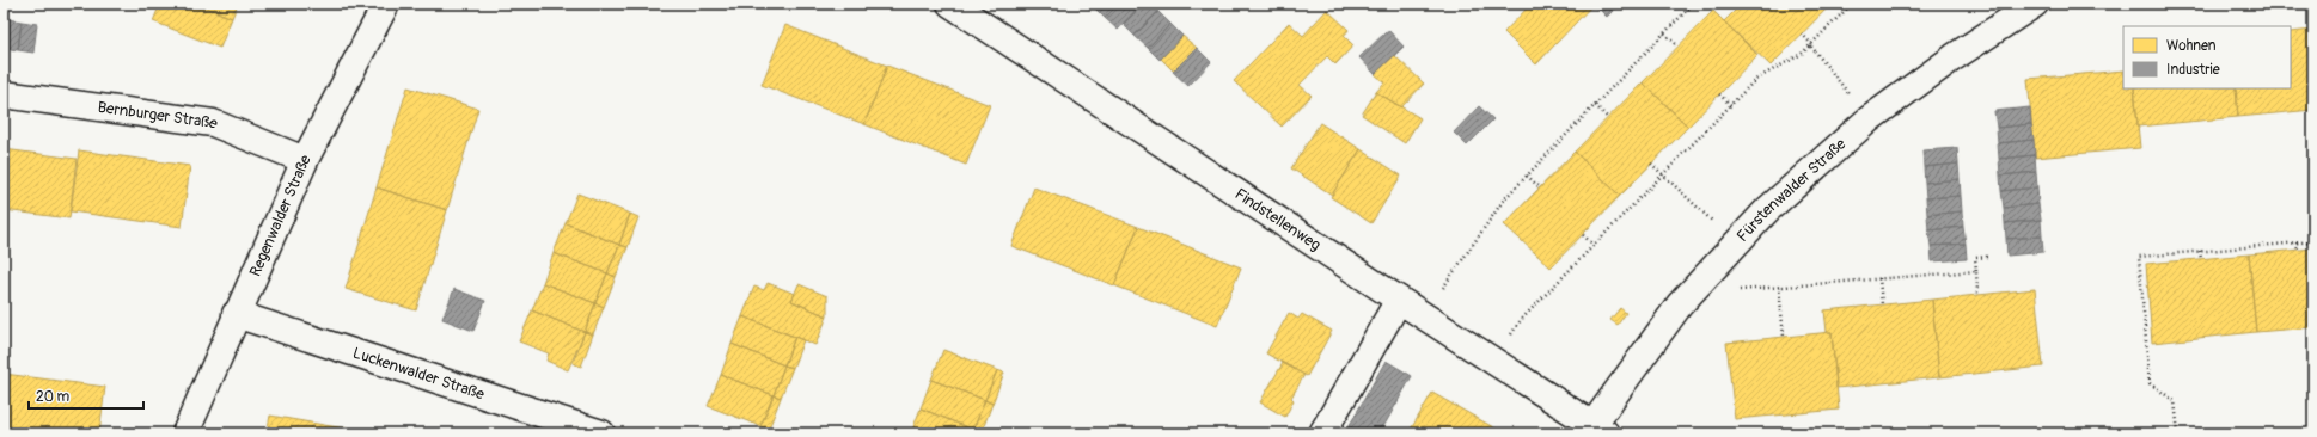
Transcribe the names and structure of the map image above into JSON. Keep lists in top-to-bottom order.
{
  "streets": {
    "street": [
      "Bernburger Straße",
      "Fürstenwalder Straße",
      "Regenwalder Straße",
      "Findstellenweg",
      "Luckenwalder Straße"
    ]
  },
  "crossings": [
    ["Bernburger Straße", "Regenwalder Straße"],
    ["Fürstenwalder Straße", "Findstellenweg"],
    ["Regenwalder Straße", "Luckenwalder Straße"]
  ],
  "legend": ["Wohnen", "Industrie"],
  "scale_bar": "20 m"
}
